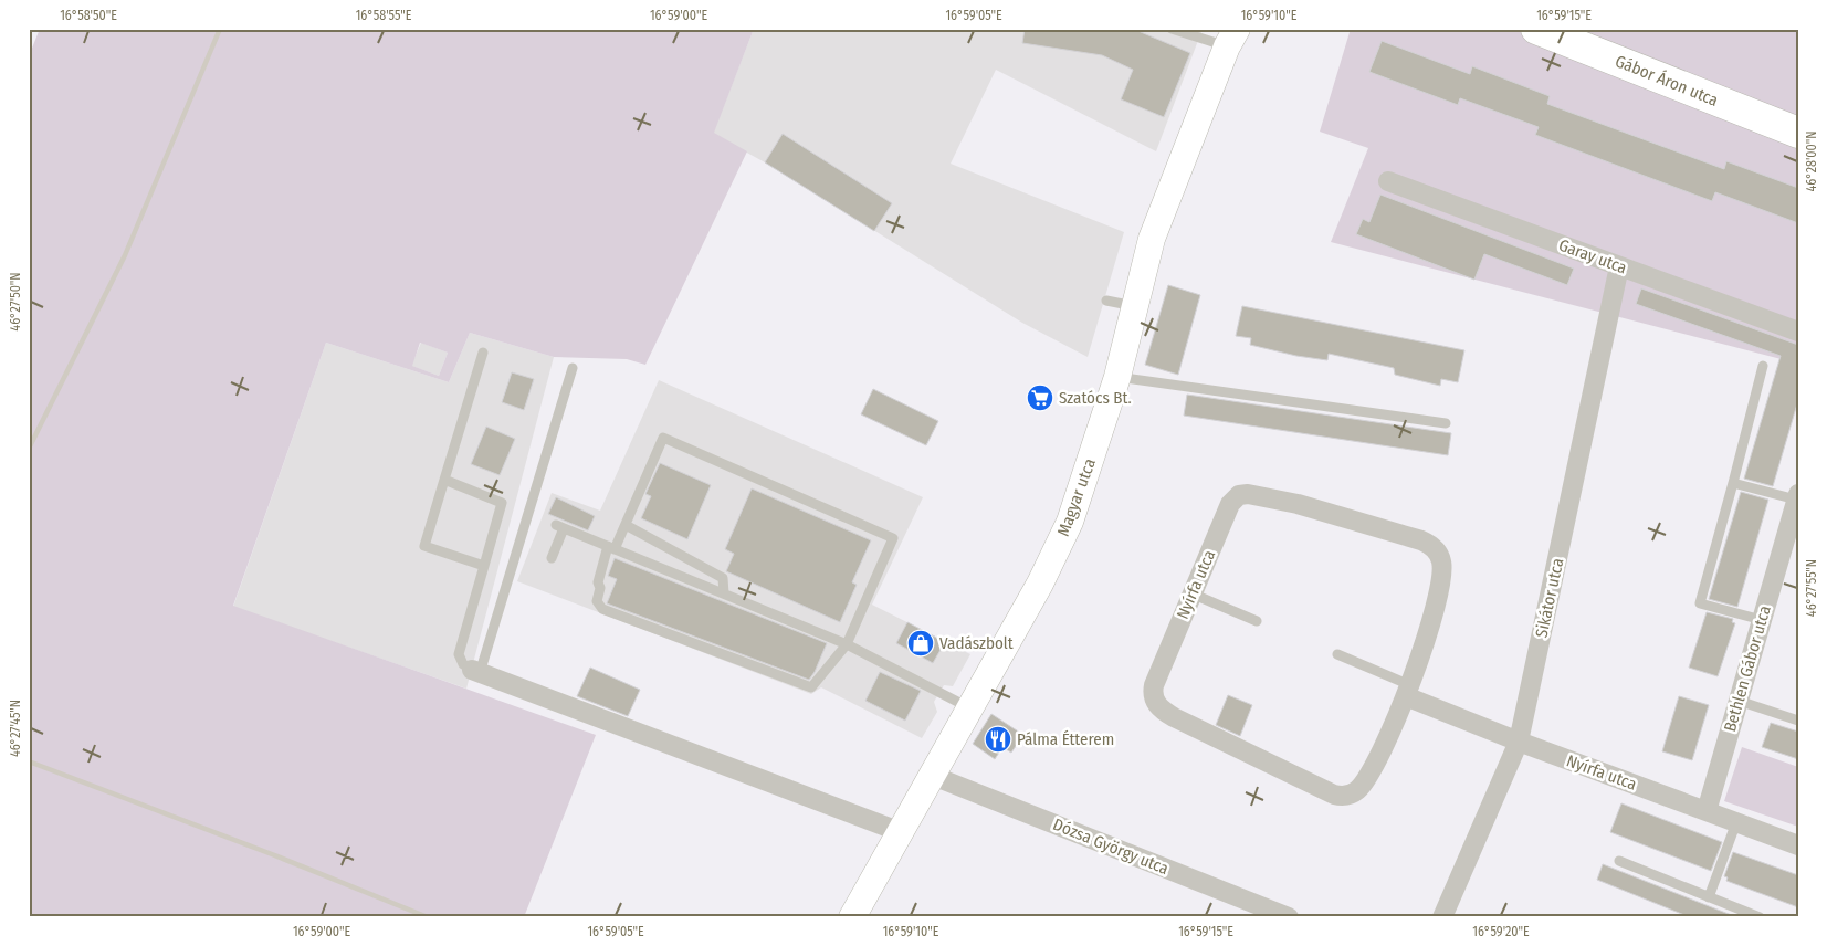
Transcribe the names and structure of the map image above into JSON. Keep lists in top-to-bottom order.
{
  "streets": {
    "main road": ["Gábor Áron utca"],
    "street": [
      "Garay utca",
      "Magyar utca",
      "Nyírfa utca",
      "Sikátor utca",
      "Bethlen Gábor utca",
      "Dózsa György utca"
    ]
  },
  "crossings": [
    ["Garay utca", "Sikátor utca"],
    ["Magyar utca", "Dózsa György utca"],
    ["Nyírfa utca", "Sikátor utca"],
    ["Nyírfa utca", "Bethlen Gábor utca"]
  ],
  "places": {
    "supermarket": ["Szatócs Bt."],
    "shop": ["Vadászbolt"],
    "restaurant": ["Pálma Étterem"]
  },
  "coordinates": [
    "16°58'50\"E",
    "16°58'55\"E",
    "16°59'00\"E",
    "16°59'05\"E",
    "16°59'10\"E",
    "16°59'15\"E",
    "46°28'00\"N",
    "46°27'50\"N",
    "46°27'55\"N",
    "46°27'45\"N",
    "16°59'20\"E"
  ]
}
